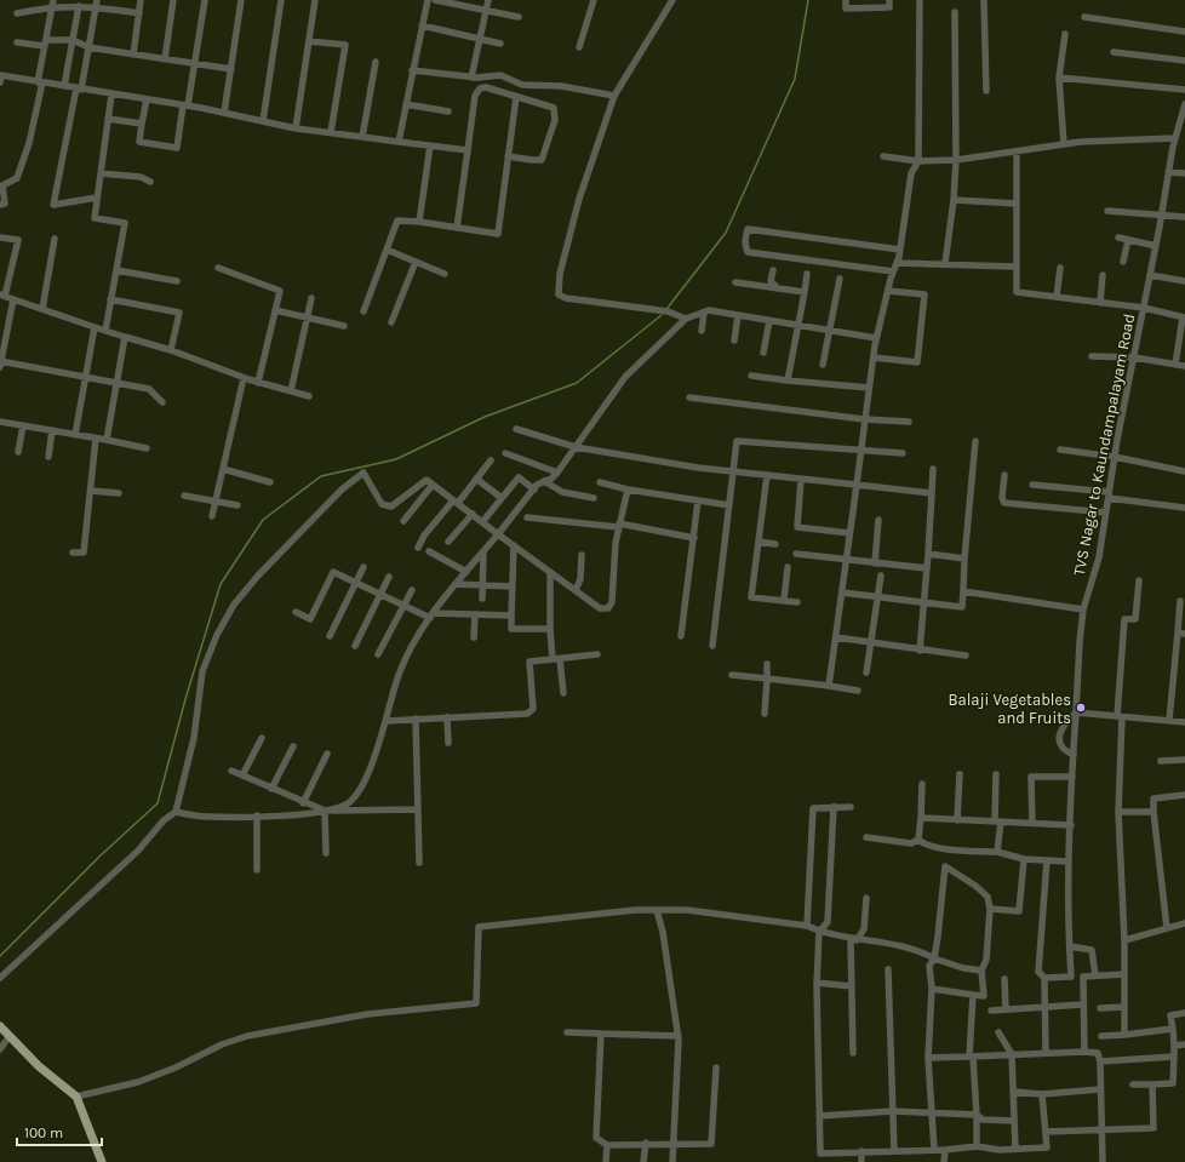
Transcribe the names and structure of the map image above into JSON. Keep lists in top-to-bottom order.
{
  "streets": {
    "street": ["TVS Nagar to Kaundampalayam Road"]
  },
  "places": ["Balaji Vegetables and Fruits"],
  "scale_bar": "100 m"
}
